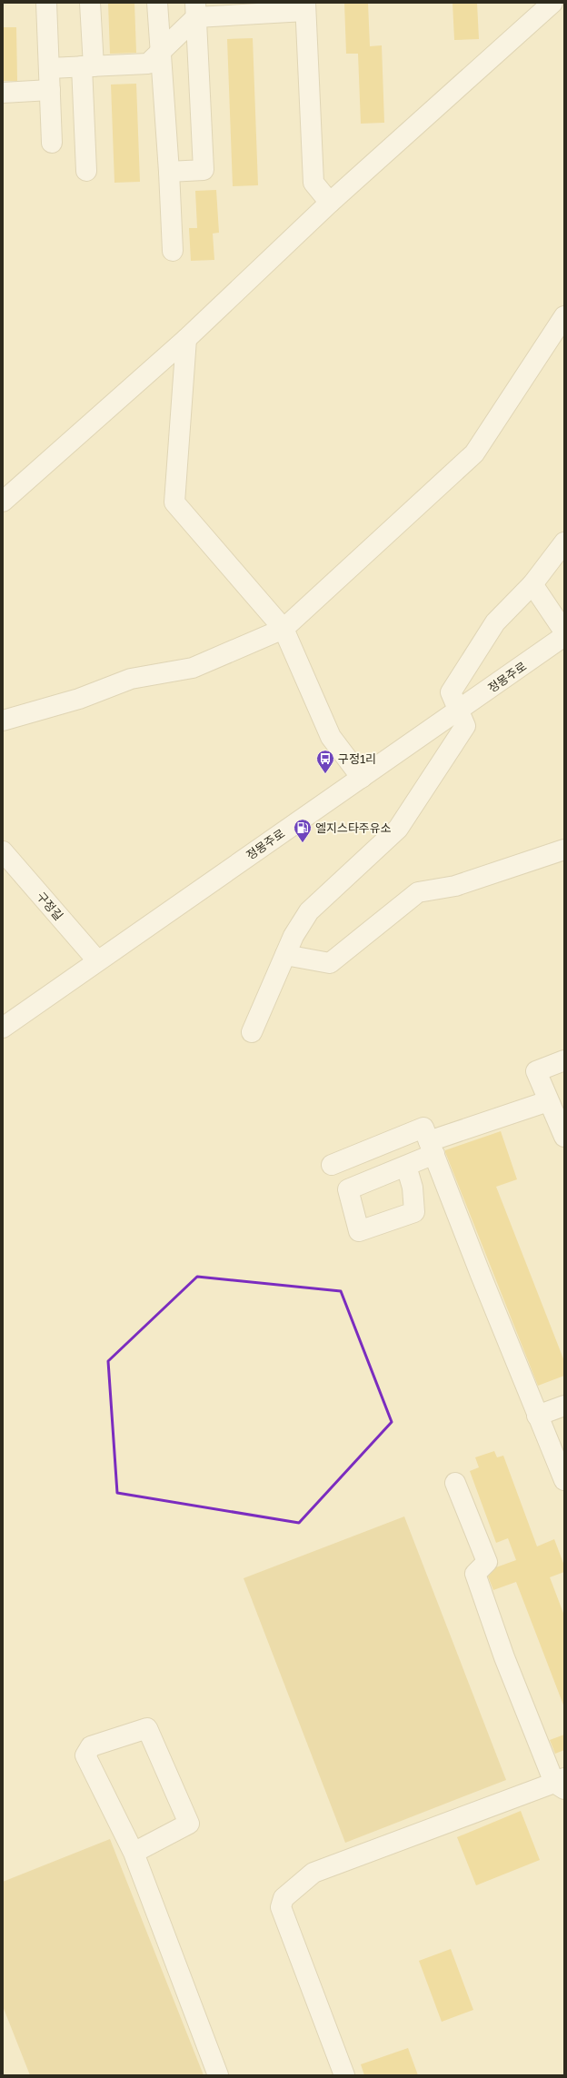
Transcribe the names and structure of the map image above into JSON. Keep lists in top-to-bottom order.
{
  "streets": {
    "street": ["정몽주로", "구정길"]
  },
  "crossings": [
    ["정몽주로", "구정길"]
  ],
  "places": {
    "bus stop": ["구정1리"],
    "fuel station": ["엘지스타주유소"]
  }
}
